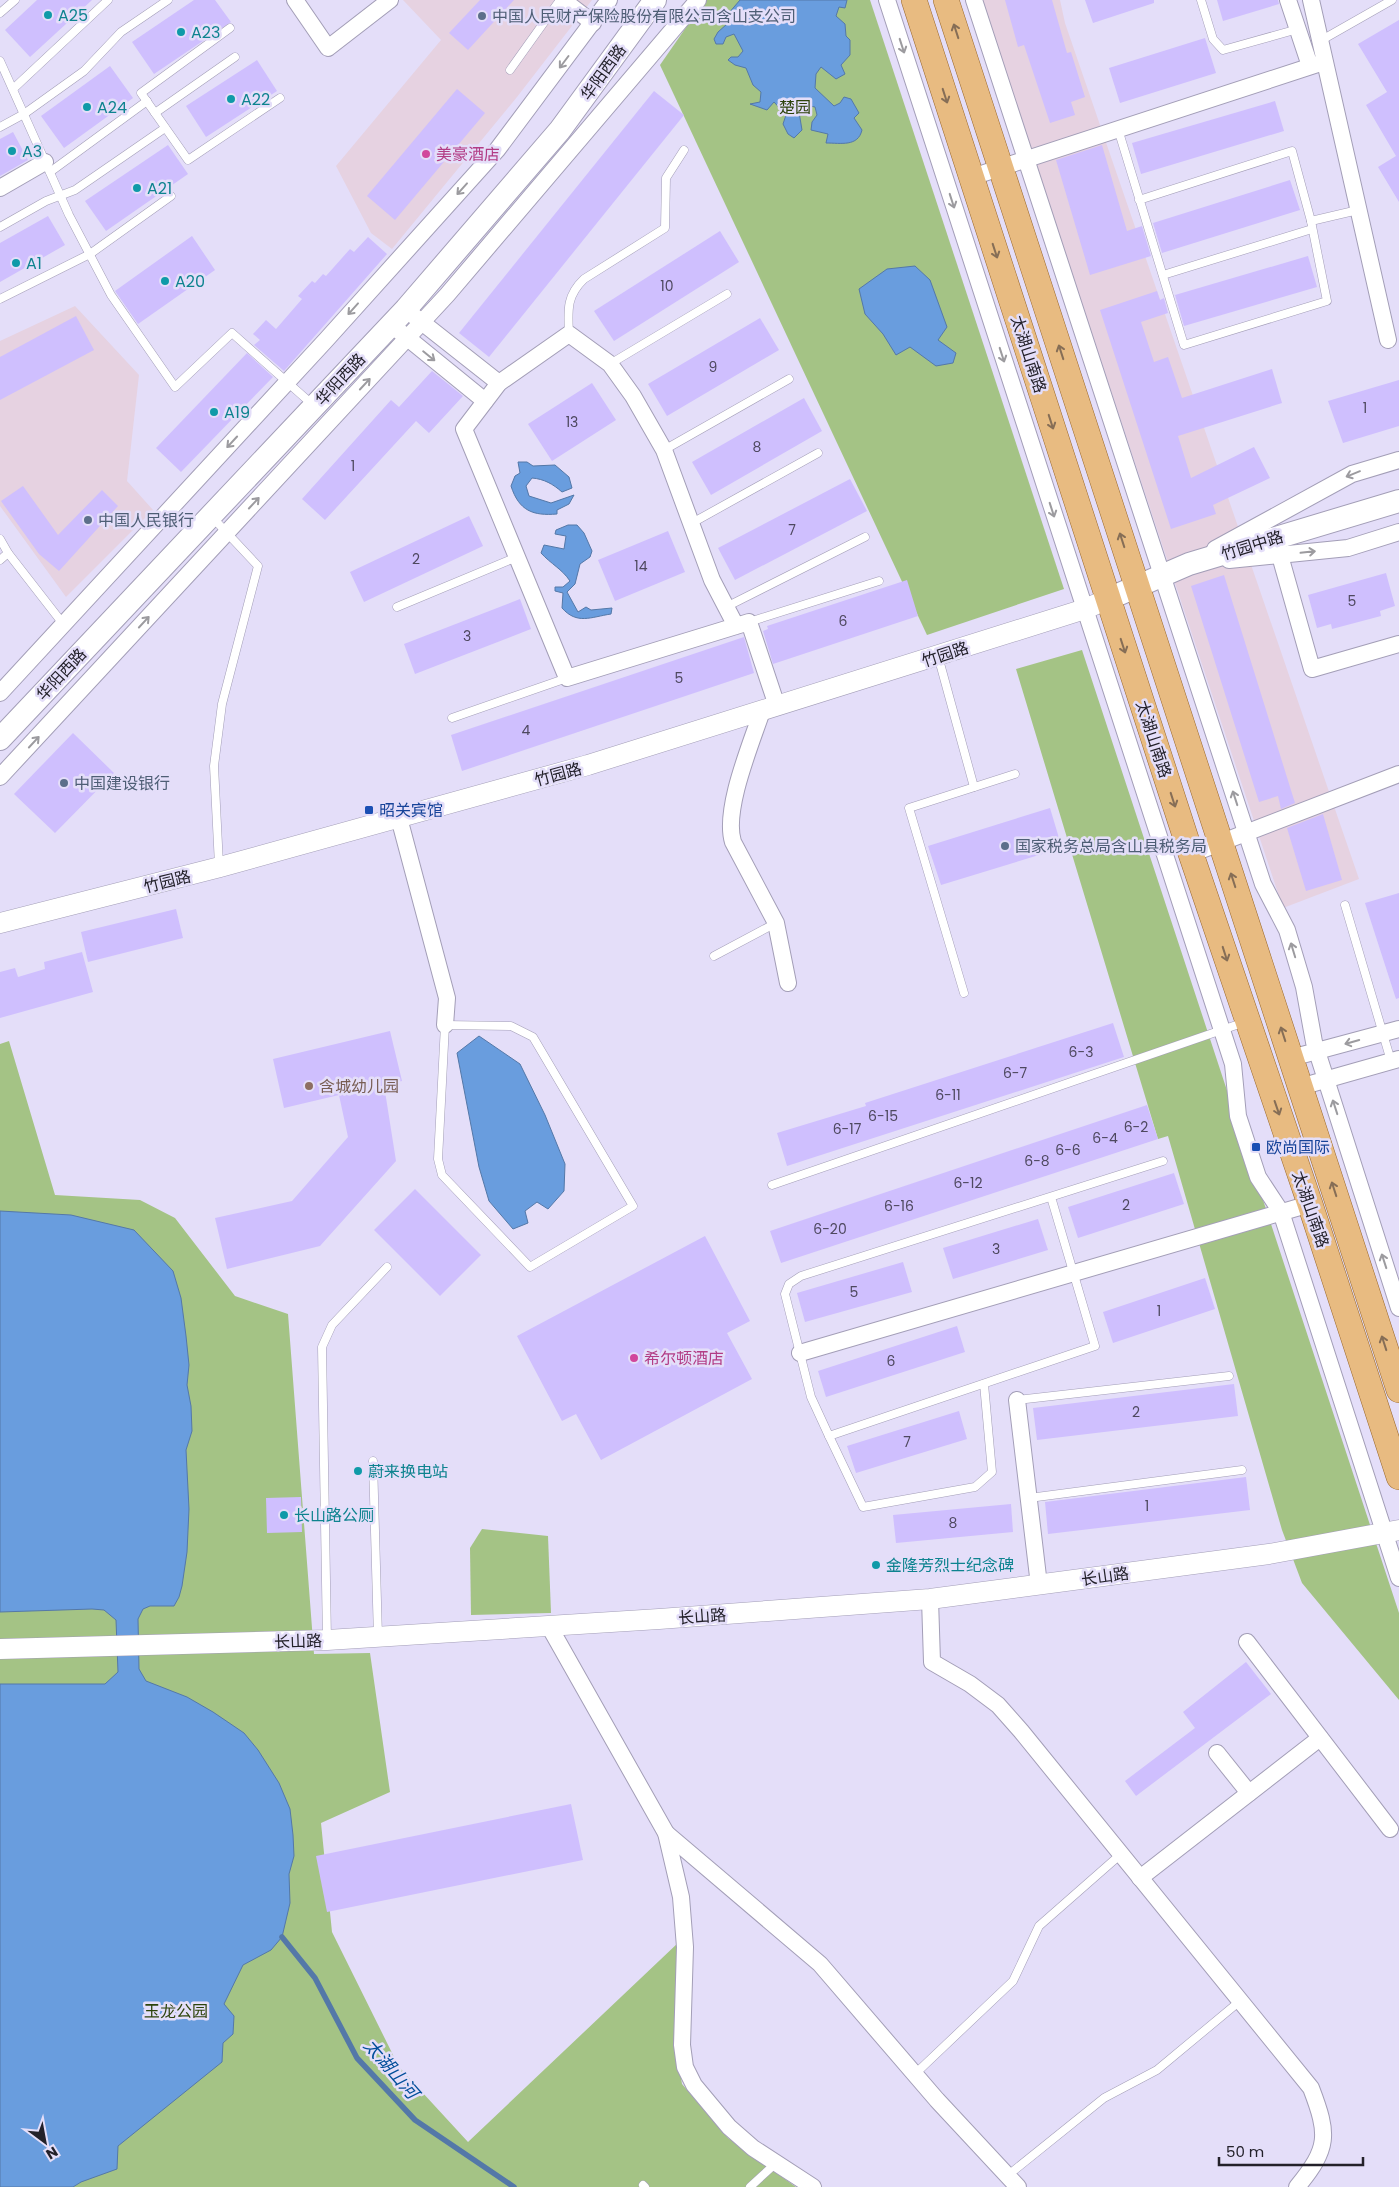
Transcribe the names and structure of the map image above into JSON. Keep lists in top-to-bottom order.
{
  "streets": {
    "main road": ["华阳西路", "太湖山南路", "竹园中路"],
    "street": ["竹园路", "长山路"]
  },
  "crossings": [
    ["太湖山南路", "竹园中路"],
    ["太湖山南路", "竹园路"],
    ["竹园中路", "竹园路"]
  ],
  "water": ["太湖山河"],
  "parks": ["楚园", "玉龙公园"],
  "places": {
    "other": [
      "A25",
      "中国人民财产保险股份有限公司含山支公司",
      "A23",
      "A22",
      "A24",
      "A3",
      "美豪酒店",
      "A21",
      "A1",
      "A20",
      "A19",
      "中国人民银行",
      "中国建设银行",
      "国家税务总局含山县税务局",
      "含城幼儿园",
      "希尔顿酒店",
      "蔚来换电站",
      "长山路公厕",
      "金隆芳烈士纪念碑"
    ],
    "transit": ["昭关宾馆", "欧尚国际"]
  },
  "house_numbers": [
    "10",
    "9",
    "1",
    "13",
    "8",
    "1",
    "7",
    "2",
    "14",
    "5",
    "6",
    "3",
    "5",
    "4",
    "6-3",
    "6-7",
    "6-11",
    "6-15",
    "6-2",
    "6-17",
    "6-4",
    "6-6",
    "6-8",
    "6-12",
    "2",
    "6-16",
    "6-20",
    "3",
    "5",
    "1",
    "6",
    "2",
    "7",
    "1",
    "8"
  ],
  "scale_bar": "50 m",
  "north": "bottom right"
}
